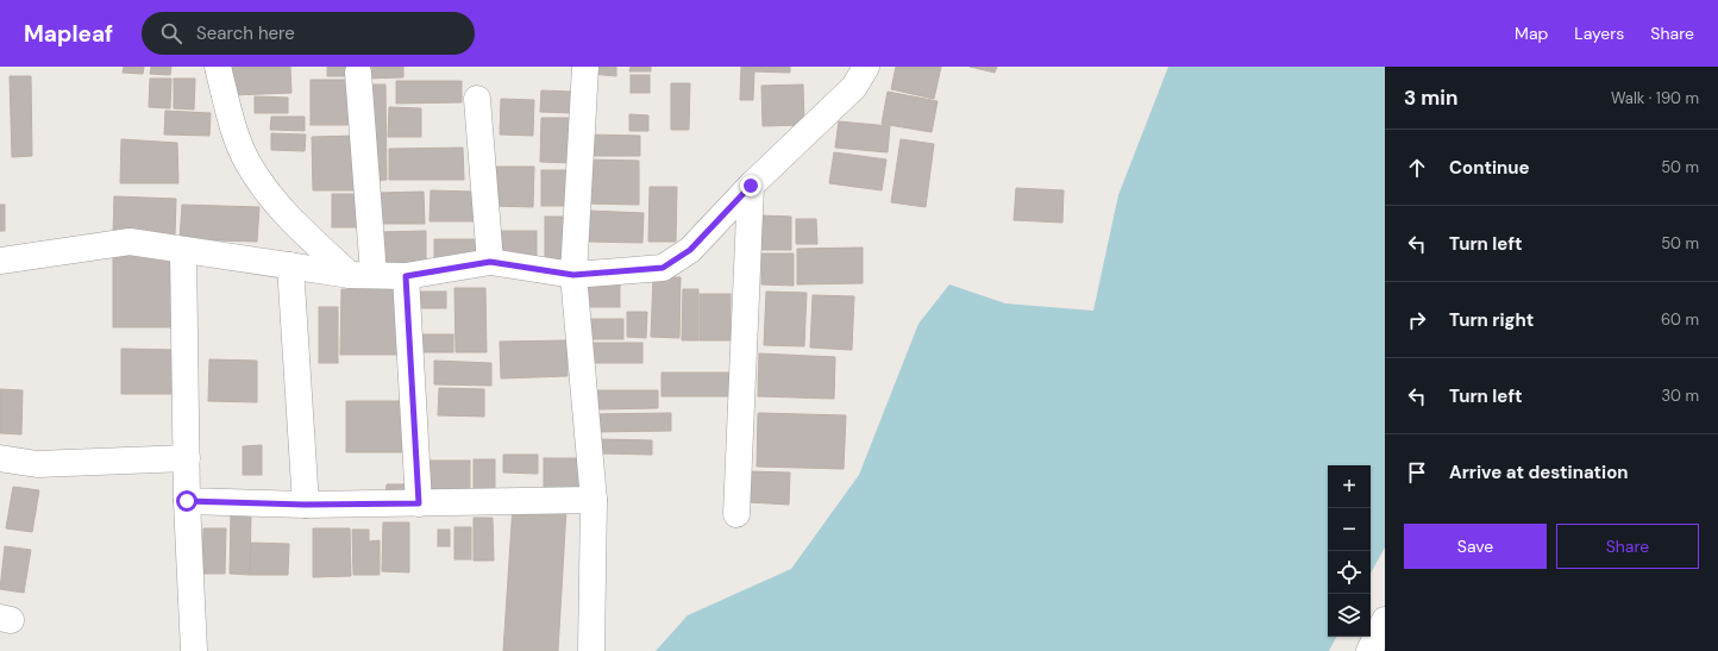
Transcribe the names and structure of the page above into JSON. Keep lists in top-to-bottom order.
{
  "page": {
    "header": "Mapleaf",
    "search": "Search here",
    "nav": ["Map", "Layers", "Share"],
    "heading": ["3 min", "Walk · 190 m"],
    "list": [
      ["Continue", "50 m"],
      ["Turn left", "50 m"],
      ["Turn right", "60 m"],
      ["Turn left", "30 m"],
      "Arrive at destination"
    ],
    "map_buttons": ["+", "−"],
    "buttons": ["Save", "Share"]
  }
}
